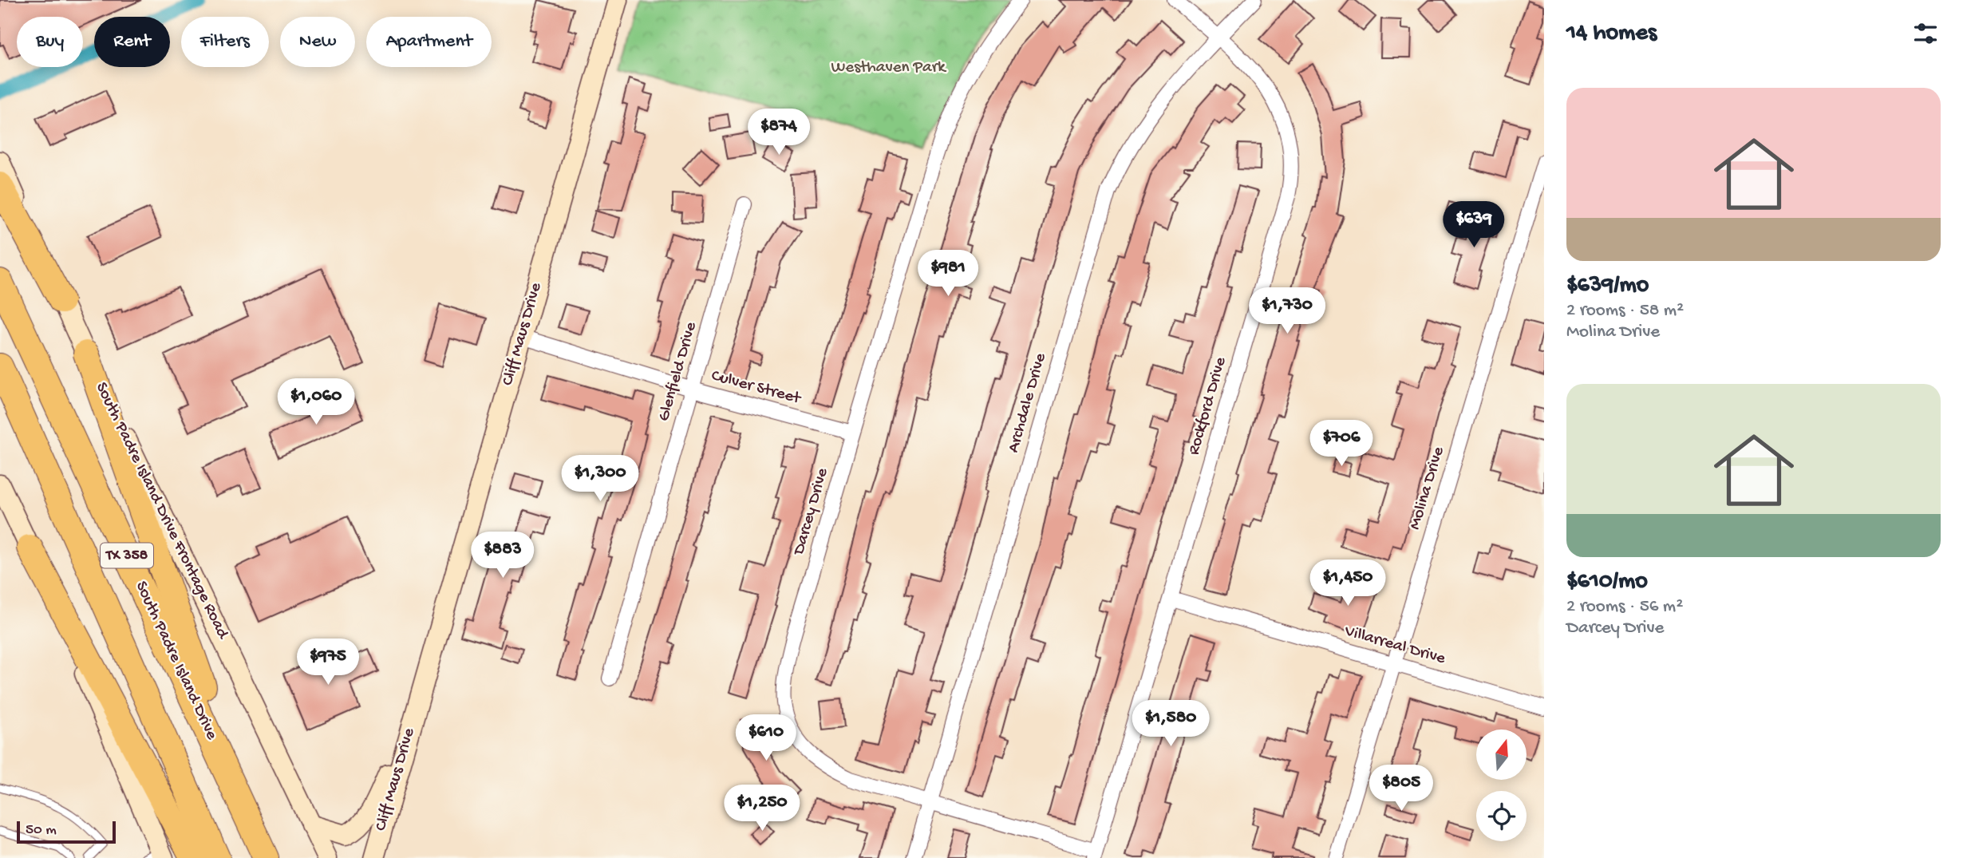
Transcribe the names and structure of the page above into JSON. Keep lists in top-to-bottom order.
{
  "streets": {
    "highway": ["TX 358", "South Padre Island Drive"],
    "main road": ["Cliff Maus Drive", "South Padre Island Drive Frontage Road"],
    "street": [
      "Glenfield Drive",
      "Culver Street",
      "Archdale Drive",
      "Rockford Drive",
      "Molina Drive",
      "Darcey Drive",
      "Villarreal Drive"
    ]
  },
  "crossings": [
    ["Cliff Maus Drive", "Culver Street"],
    ["Cliff Maus Drive", "South Padre Island Drive Frontage Road"],
    ["Glenfield Drive", "Culver Street"],
    ["Culver Street", "Darcey Drive"],
    ["Archdale Drive", "Rockford Drive"],
    ["Archdale Drive", "Darcey Drive"],
    ["Rockford Drive", "Darcey Drive"],
    ["Rockford Drive", "Villarreal Drive"],
    ["Molina Drive", "Villarreal Drive"]
  ],
  "parks": ["Westhaven Park"],
  "scale_bar": "50 m",
  "north": "top",
  "page": {
    "heading": "14 homes",
    "chip": [
      "Buy",
      "Rent",
      "Filters",
      "New",
      "Apartment"
    ],
    "list": [
      {
        "name": "$639/mo",
        "note": "2 rooms · 58 m² · Molina Drive"
      },
      {
        "name": "$610/mo",
        "note": "2 rooms · 56 m² · Darcey Drive"
      }
    ],
    "price": [
      "$874",
      "$639",
      "$981",
      "$1,730",
      "$1,060",
      "$706",
      "$1,300",
      "$883",
      "$1,450",
      "$975",
      "$1,580",
      "$610",
      "$805",
      "$1,250"
    ],
    "scale": "50 m"
  }
}
